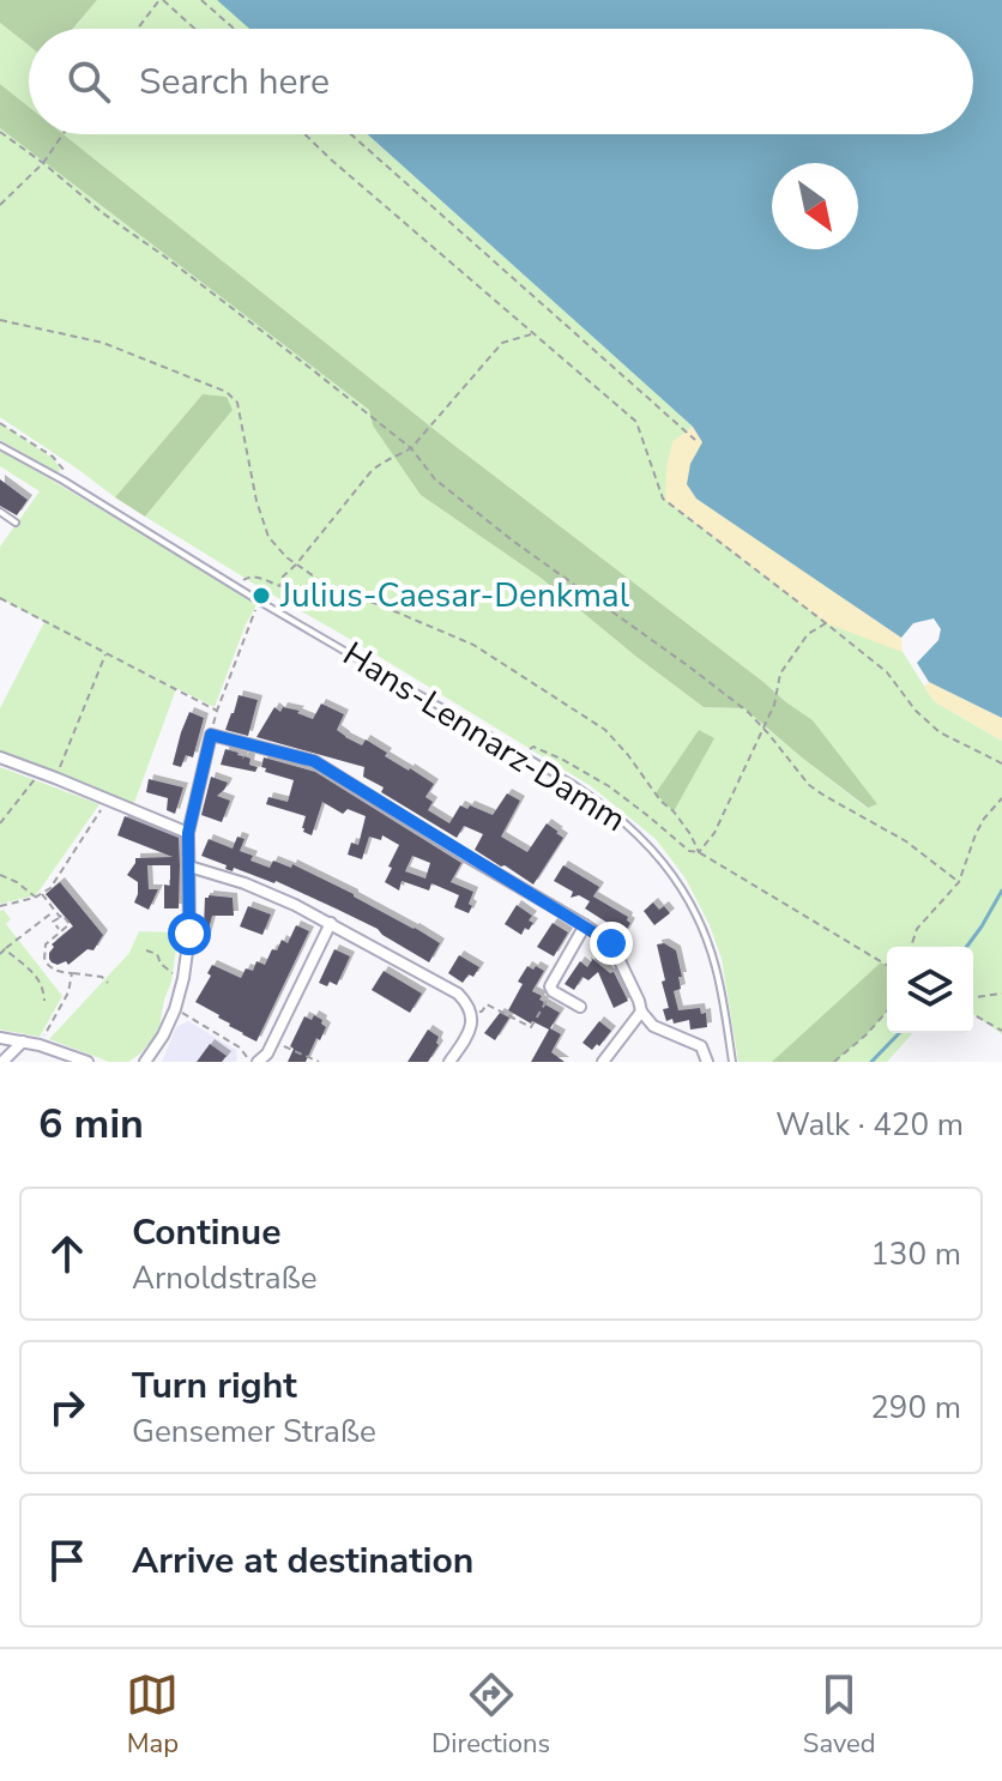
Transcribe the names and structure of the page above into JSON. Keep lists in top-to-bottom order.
{
  "streets": {
    "lane": ["Hans-Lennarz-Damm"]
  },
  "places": ["Julius-Caesar-Denkmal"],
  "north": "bottom right",
  "page": {
    "search": "Search here",
    "heading": ["6 min", "Walk · 420 m"],
    "list": [
      ["Continue", "Arnoldstraße", "130 m"],
      ["Turn right", "Gensemer Straße", "290 m"],
      "Arrive at destination"
    ],
    "nav": ["Map", "Directions", "Saved"]
  }
}
